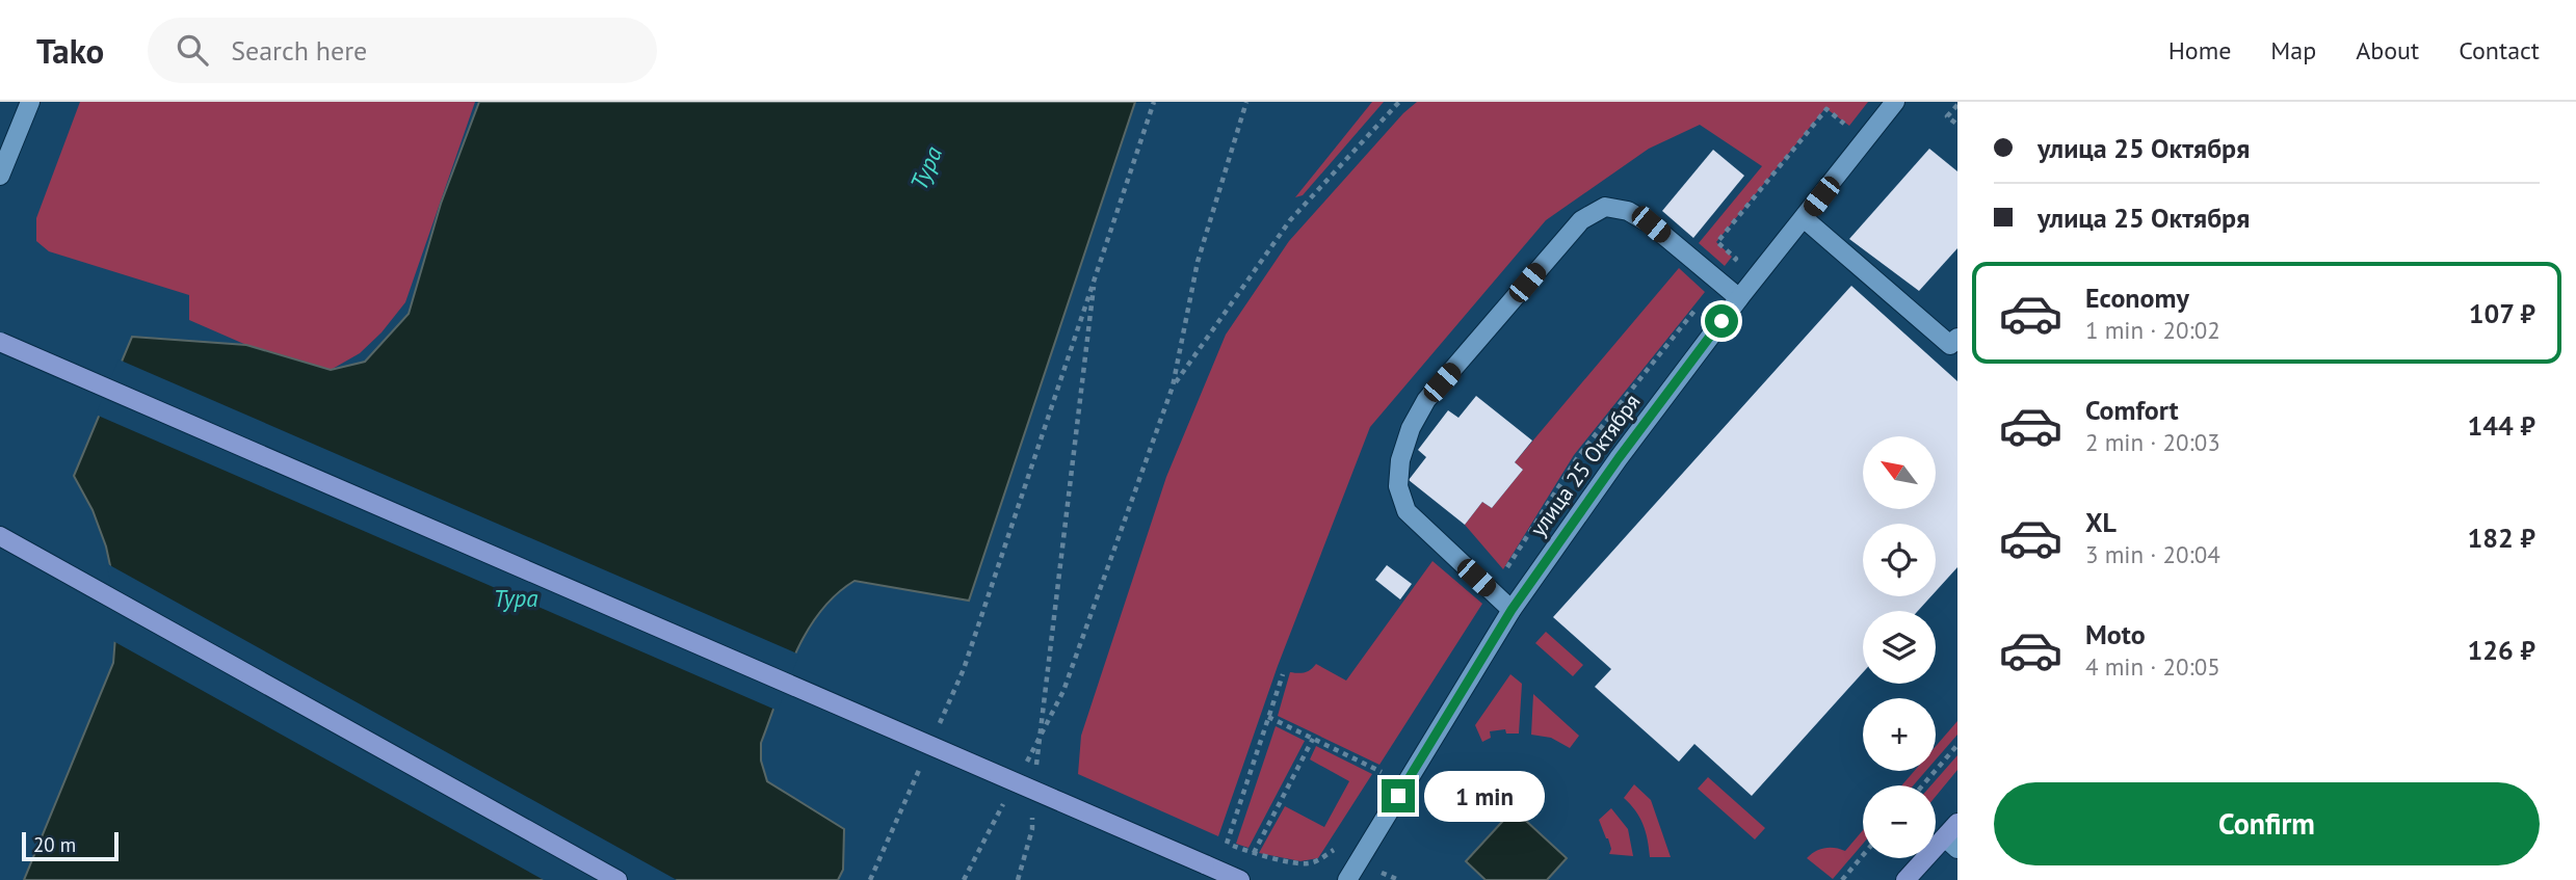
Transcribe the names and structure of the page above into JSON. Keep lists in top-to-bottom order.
{
  "streets": {
    "street": ["улица 25 Октября"]
  },
  "water": ["Тура"],
  "scale_bar": "20 m",
  "north": "top left",
  "page": {
    "header": "Tako",
    "search": "Search here",
    "nav": [
      "Home",
      "Map",
      "About",
      "Contact"
    ],
    "banner": ["улица 25 Октября", "улица 25 Октября"],
    "list": [
      {
        "name": "Economy",
        "note": "1 min · 20:02",
        "value": "107 ₽"
      },
      {
        "name": "Comfort",
        "note": "2 min · 20:03",
        "value": "144 ₽"
      },
      {
        "name": "XL",
        "note": "3 min · 20:04",
        "value": "182 ₽"
      },
      {
        "name": "Moto",
        "note": "4 min · 20:05",
        "value": "126 ₽"
      }
    ],
    "map_buttons": ["+", "−"],
    "buttons": "Confirm",
    "bubble": "1 min",
    "scale": "20 m"
  }
}
